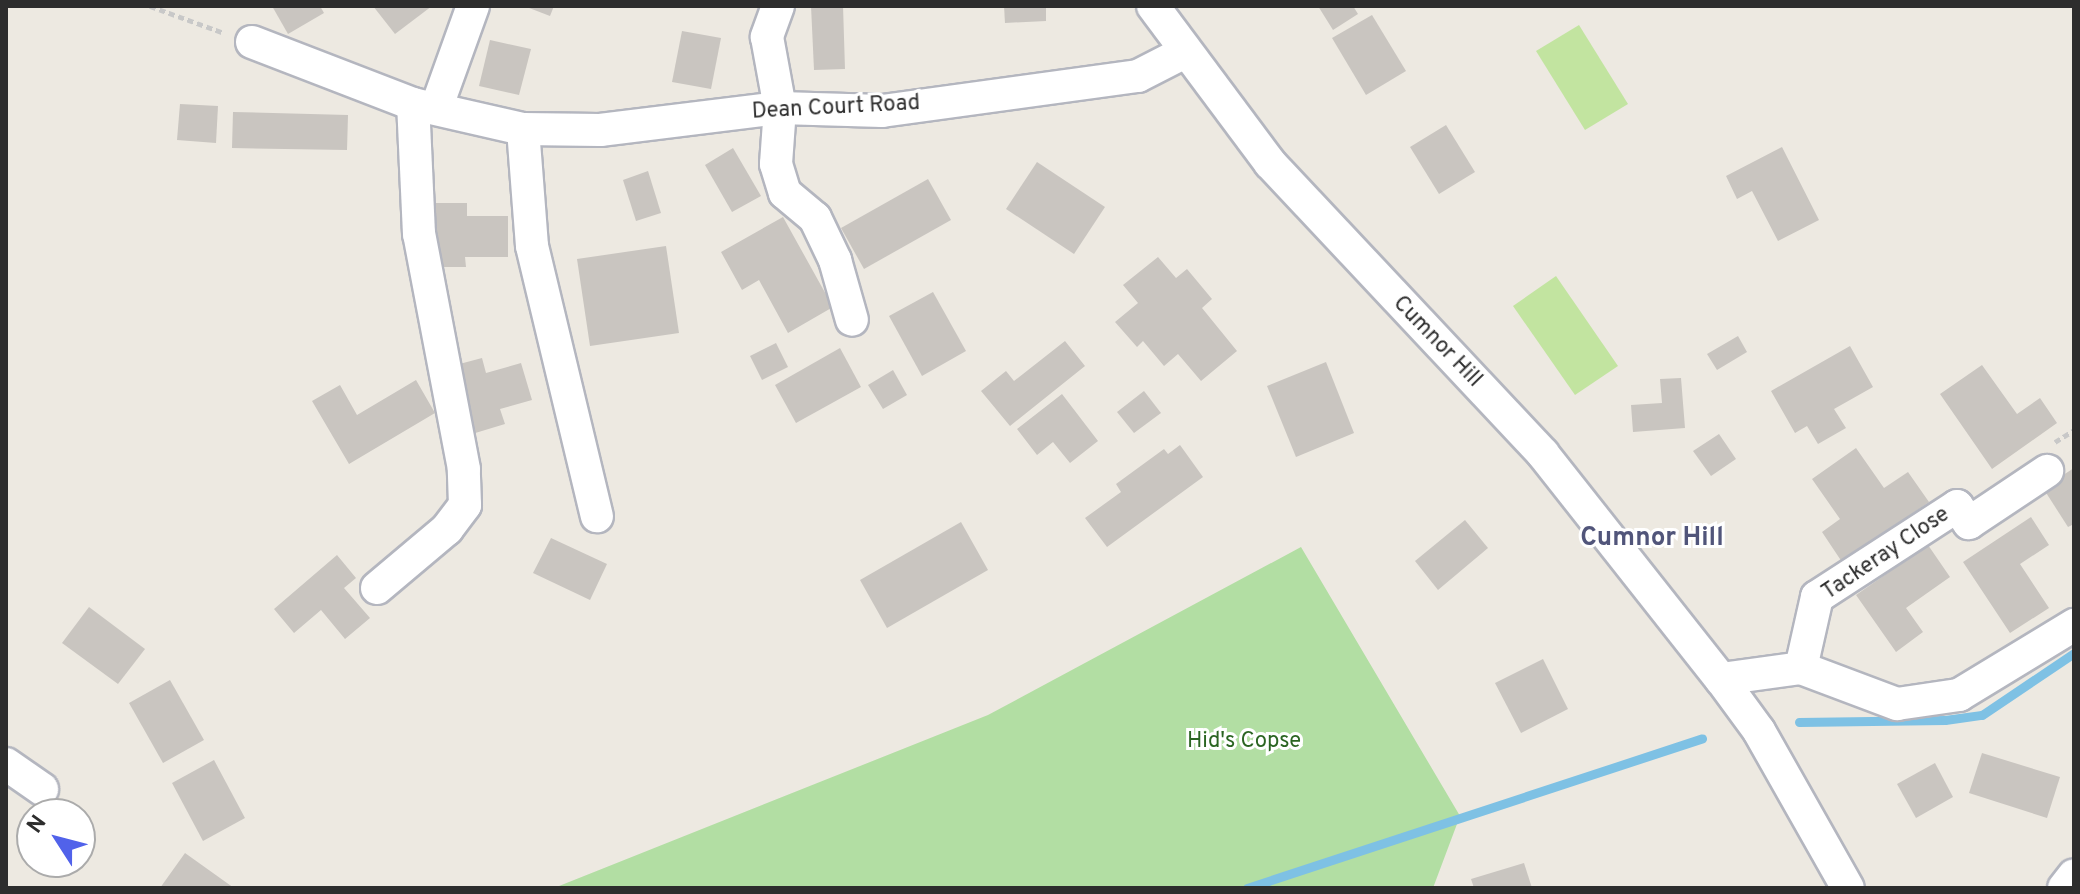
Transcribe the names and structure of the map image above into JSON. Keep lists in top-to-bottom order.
{
  "streets": {
    "street": ["Dean Court Road", "Cumnor Hill", "Tackeray Close"]
  },
  "crossings": [
    ["Dean Court Road", "Cumnor Hill"]
  ],
  "districts": ["Cumnor Hill"],
  "parks": ["Hid's Copse"],
  "north": "top left"
}
